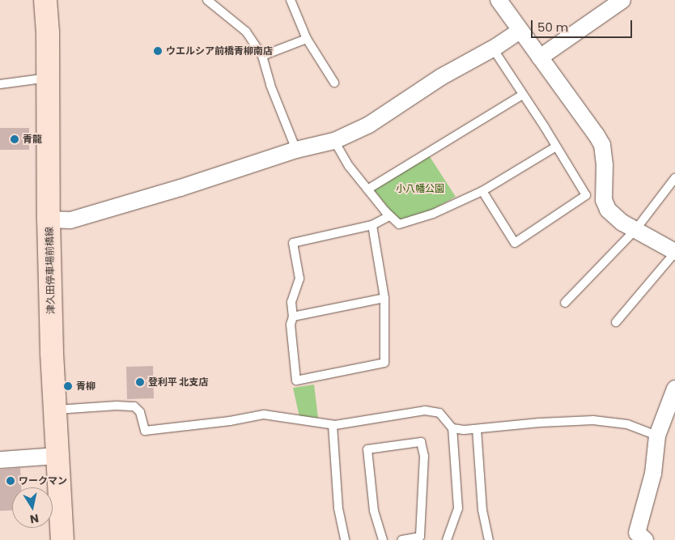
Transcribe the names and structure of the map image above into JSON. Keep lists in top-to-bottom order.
{
  "streets": {
    "main road": ["津久田停車場前橋線"]
  },
  "parks": ["小八幡公園"],
  "places": [
    "ウエルシア前橋青柳南店",
    "青龍",
    "登利平 北支店",
    "青柳",
    "ワークマン"
  ],
  "scale_bar": "50 m",
  "north": "bottom"
}
